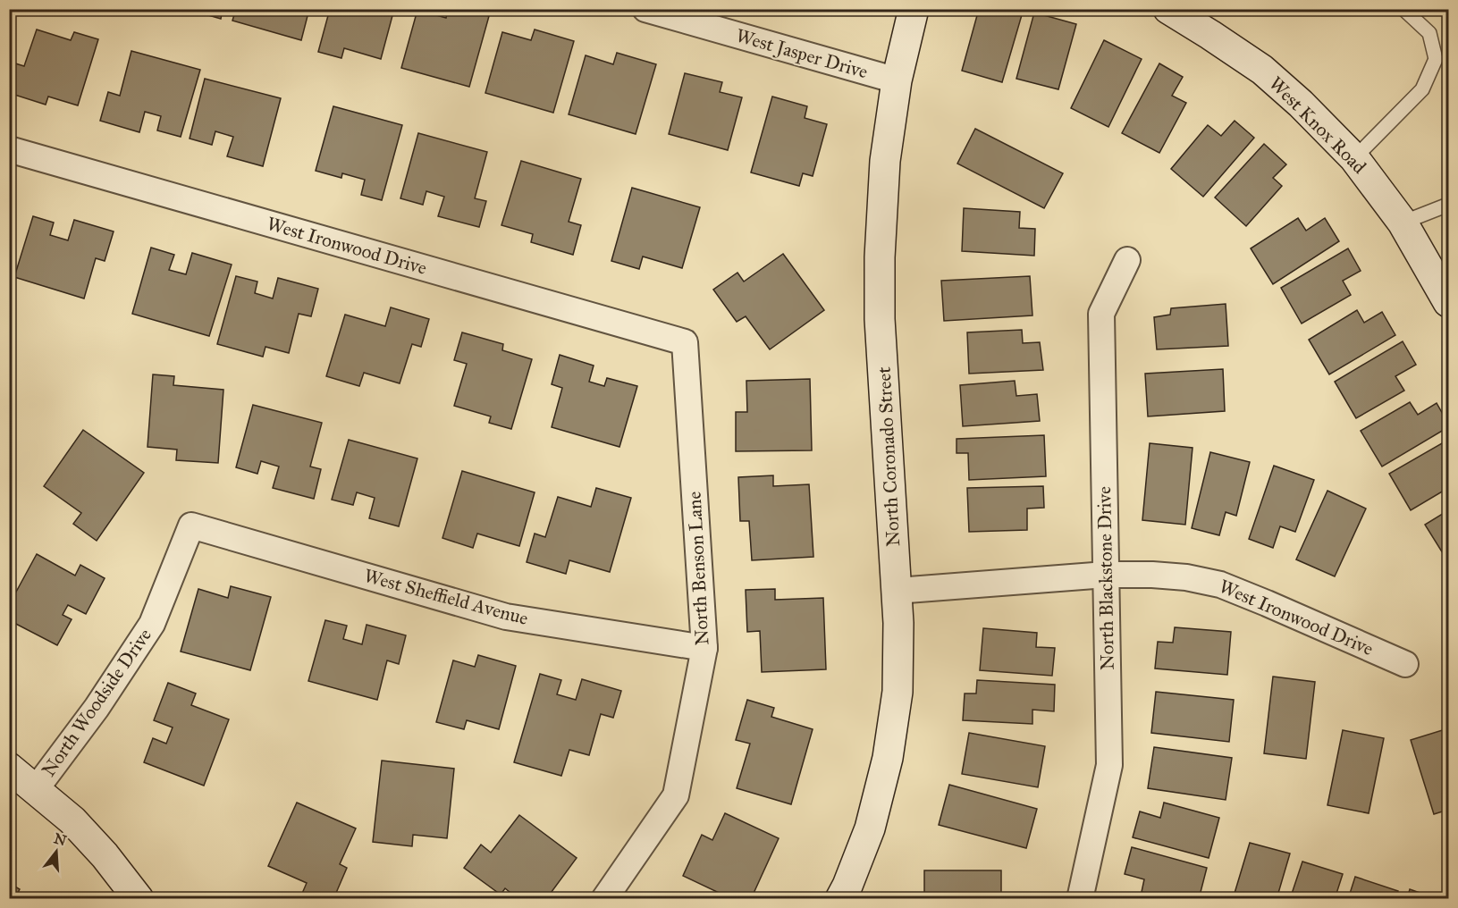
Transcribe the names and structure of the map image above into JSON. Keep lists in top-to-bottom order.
{
  "streets": {
    "street": [
      "West Jasper Drive",
      "West Knox Road",
      "West Ironwood Drive",
      "North Coronado Street",
      "North Benson Lane",
      "North Blackstone Drive",
      "West Sheffield Avenue",
      "North Woodside Drive"
    ]
  },
  "crossings": [
    ["West Jasper Drive", "North Coronado Street"],
    ["West Ironwood Drive", "North Coronado Street"],
    ["West Ironwood Drive", "North Benson Lane"],
    ["West Ironwood Drive", "North Blackstone Drive"],
    ["North Benson Lane", "West Sheffield Avenue"],
    ["West Sheffield Avenue", "North Woodside Drive"]
  ],
  "north": "top"
}
